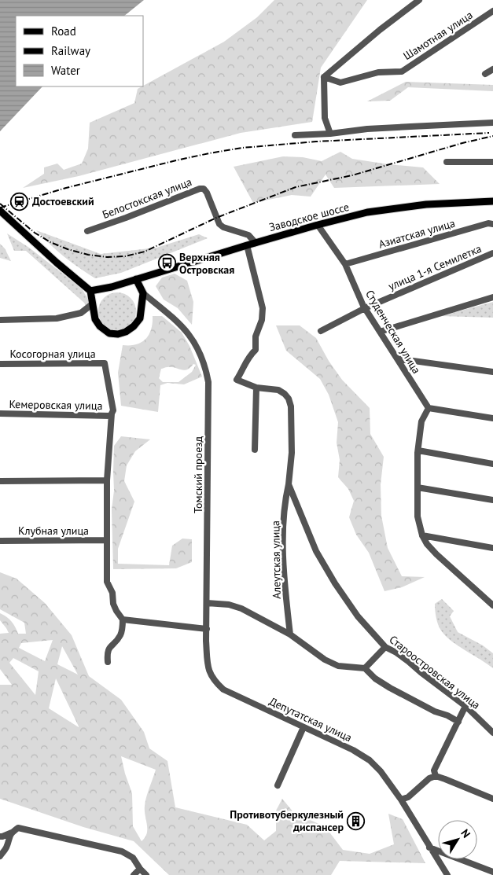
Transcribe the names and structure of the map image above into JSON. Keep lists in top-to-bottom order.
{
  "streets": {
    "main road": ["Заводское шоссе"],
    "street": [
      "Шамотная улица",
      "Белостокская улица",
      "Азиатская улица",
      "улица 1-я Семилетка",
      "Студенческая улица",
      "Косогорная улица",
      "Кемеровская улица",
      "Томский проезд",
      "Клубная улица",
      "Алеутская улица",
      "Староостровская улица",
      "Депутатская улица"
    ]
  },
  "crossings": [
    ["Белостокская улица", "Заводское шоссе"],
    ["Заводское шоссе", "Студенческая улица"],
    ["Заводское шоссе", "Томский проезд"],
    ["Заводское шоссе", "Староостровская улица"],
    ["Азиатская улица", "Студенческая улица"],
    ["улица 1-я Семилетка", "Студенческая улица"],
    ["Косогорная улица", "Кемеровская улица"],
    ["Томский проезд", "Депутатская улица"],
    ["Алеутская улица", "Староостровская улица"]
  ],
  "places": {
    "station": ["Достоевский"],
    "bus stop": ["Верхняя Островская"],
    "building": ["Противотуберкулезный диспансер"]
  },
  "legend": ["Road", "Railway", "Water"],
  "north": "top right"
}
